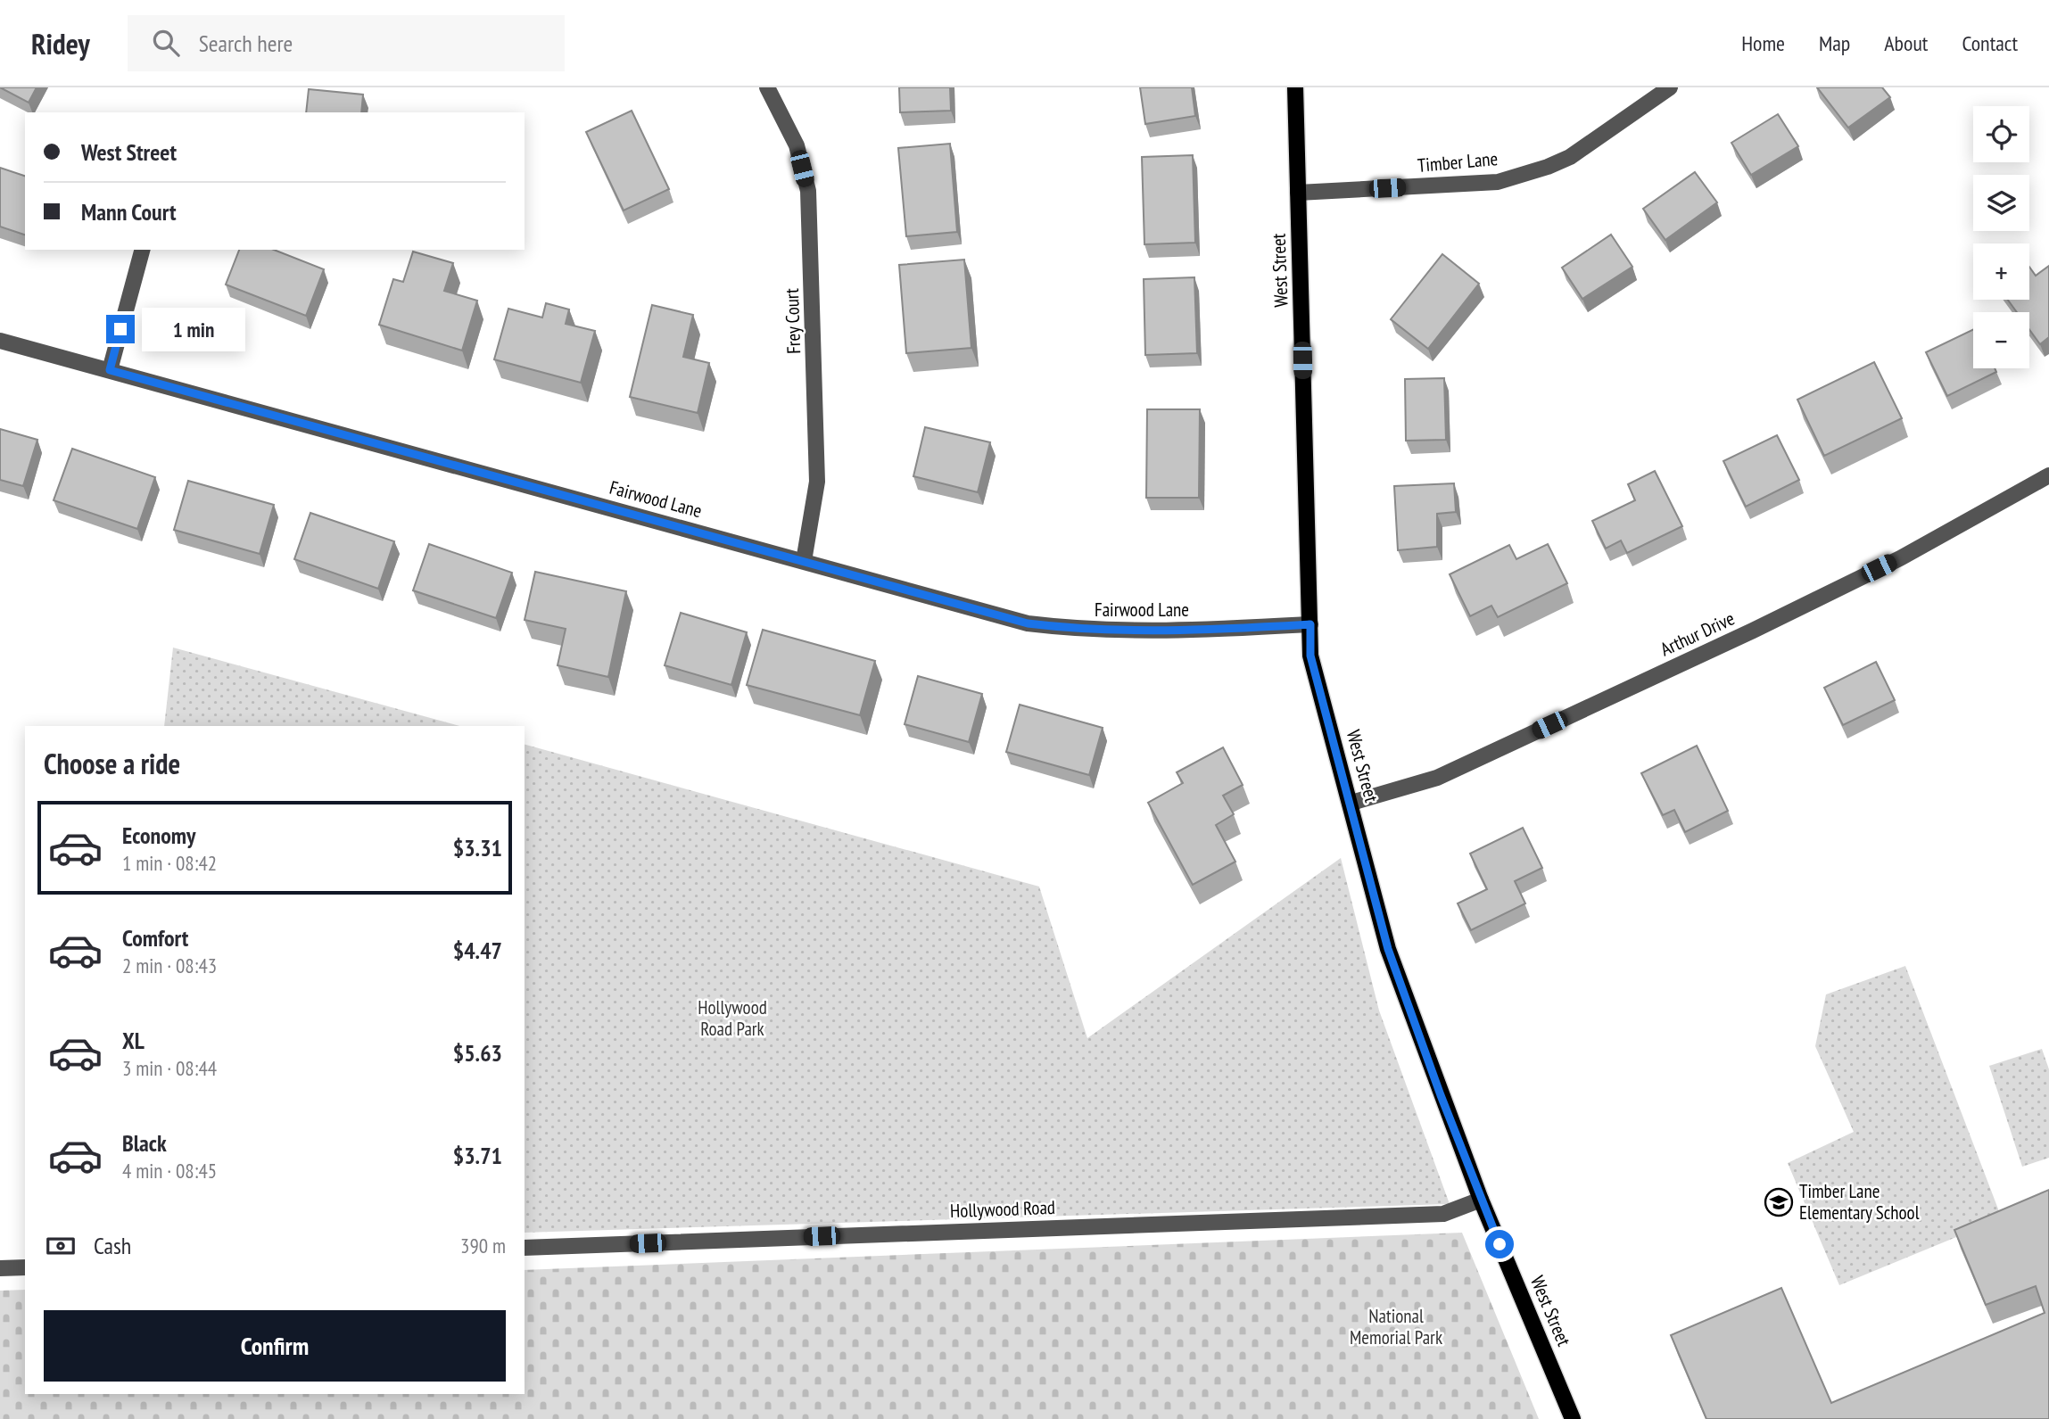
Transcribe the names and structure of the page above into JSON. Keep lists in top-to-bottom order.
{
  "streets": {
    "main road": ["West Street"],
    "street": [
      "Timber Lane",
      "Frey Court",
      "Fairwood Lane",
      "Arthur Drive",
      "Hollywood Road"
    ]
  },
  "crossings": [
    ["Timber Lane", "West Street"],
    ["West Street", "Fairwood Lane"],
    ["West Street", "Arthur Drive"],
    ["West Street", "Hollywood Road"],
    ["Frey Court", "Fairwood Lane"]
  ],
  "parks": ["Hollywood Road Park", "National Memorial Park"],
  "places": {
    "school or university": ["Timber Lane Elementary School"]
  },
  "page": {
    "header": "Ridey",
    "search": "Search here",
    "nav": [
      "Home",
      "Map",
      "About",
      "Contact"
    ],
    "map_buttons": ["+", "−"],
    "banner": ["West Street", "Mann Court"],
    "bubble": "1 min",
    "heading": "Choose a ride",
    "list": [
      {
        "name": "Economy",
        "note": "1 min · 08:42",
        "value": "$3.31"
      },
      {
        "name": "Comfort",
        "note": "2 min · 08:43",
        "value": "$4.47"
      },
      {
        "name": "XL",
        "note": "3 min · 08:44",
        "value": "$5.63"
      },
      {
        "name": "Black",
        "note": "4 min · 08:45",
        "value": "$3.71"
      }
    ],
    "pay": ["Cash", "390 m"],
    "buttons": "Confirm"
  }
}
